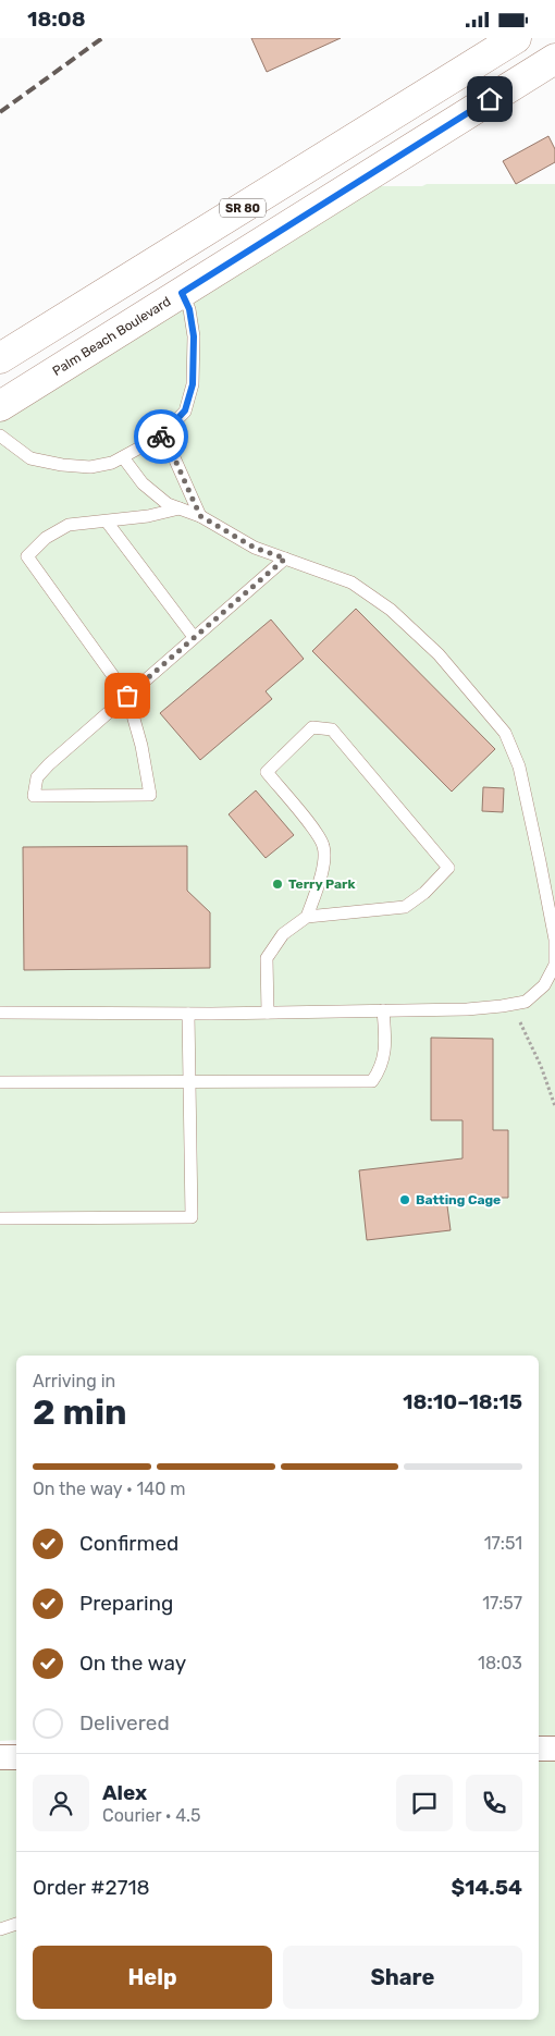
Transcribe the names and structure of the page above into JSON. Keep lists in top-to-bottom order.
{
  "streets": {
    "main road": ["SR 80", "Palm Beach Boulevard"]
  },
  "places": ["Terry Park", "Batting Cage"],
  "page": {
    "status": "18:08",
    "heading": ["2 min", "Arriving in", "18:10–18:15"],
    "panel": [
      "Alex",
      "Courier · 4.5",
      "Order #2718",
      "$14.54"
    ],
    "bar": "On the way · 140 m",
    "list": [
      ["Confirmed", "17:51"],
      ["Preparing", "17:57"],
      ["On the way", "18:03"],
      "Delivered"
    ],
    "buttons": ["Help", "Share"]
  }
}
